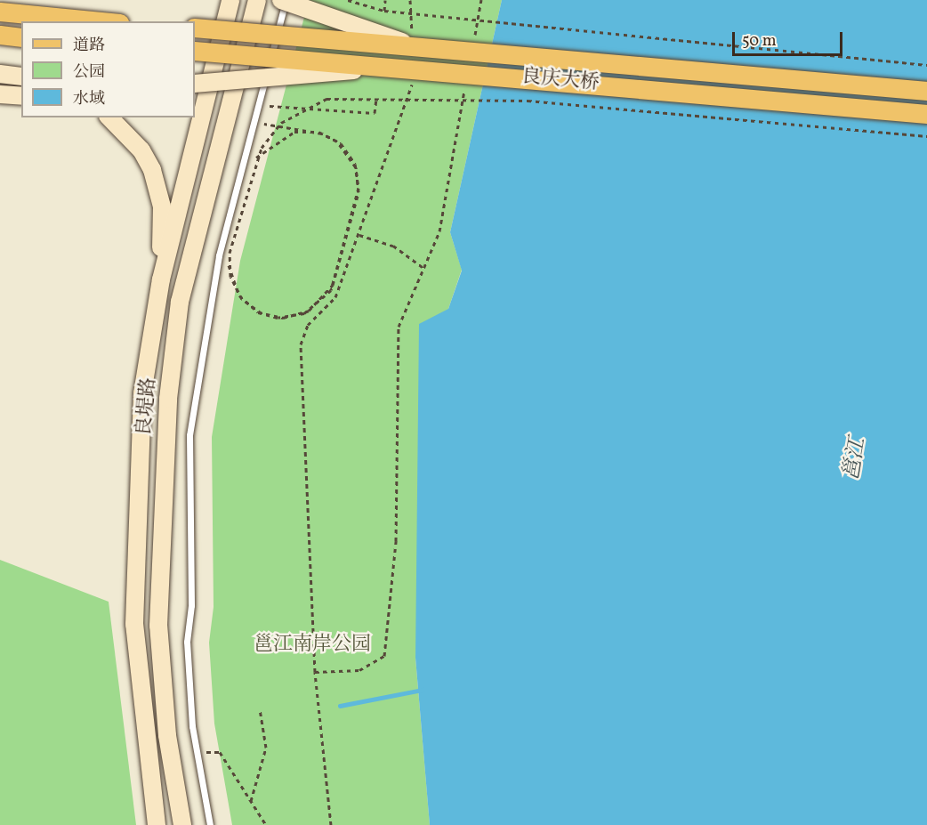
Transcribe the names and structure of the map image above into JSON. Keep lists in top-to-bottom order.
{
  "streets": {
    "main road": ["良庆大桥", "良堤路"]
  },
  "water": ["邕江"],
  "parks": ["邕江南岸公园"],
  "legend": ["道路", "公园", "水域"],
  "scale_bar": "50 m"
}
